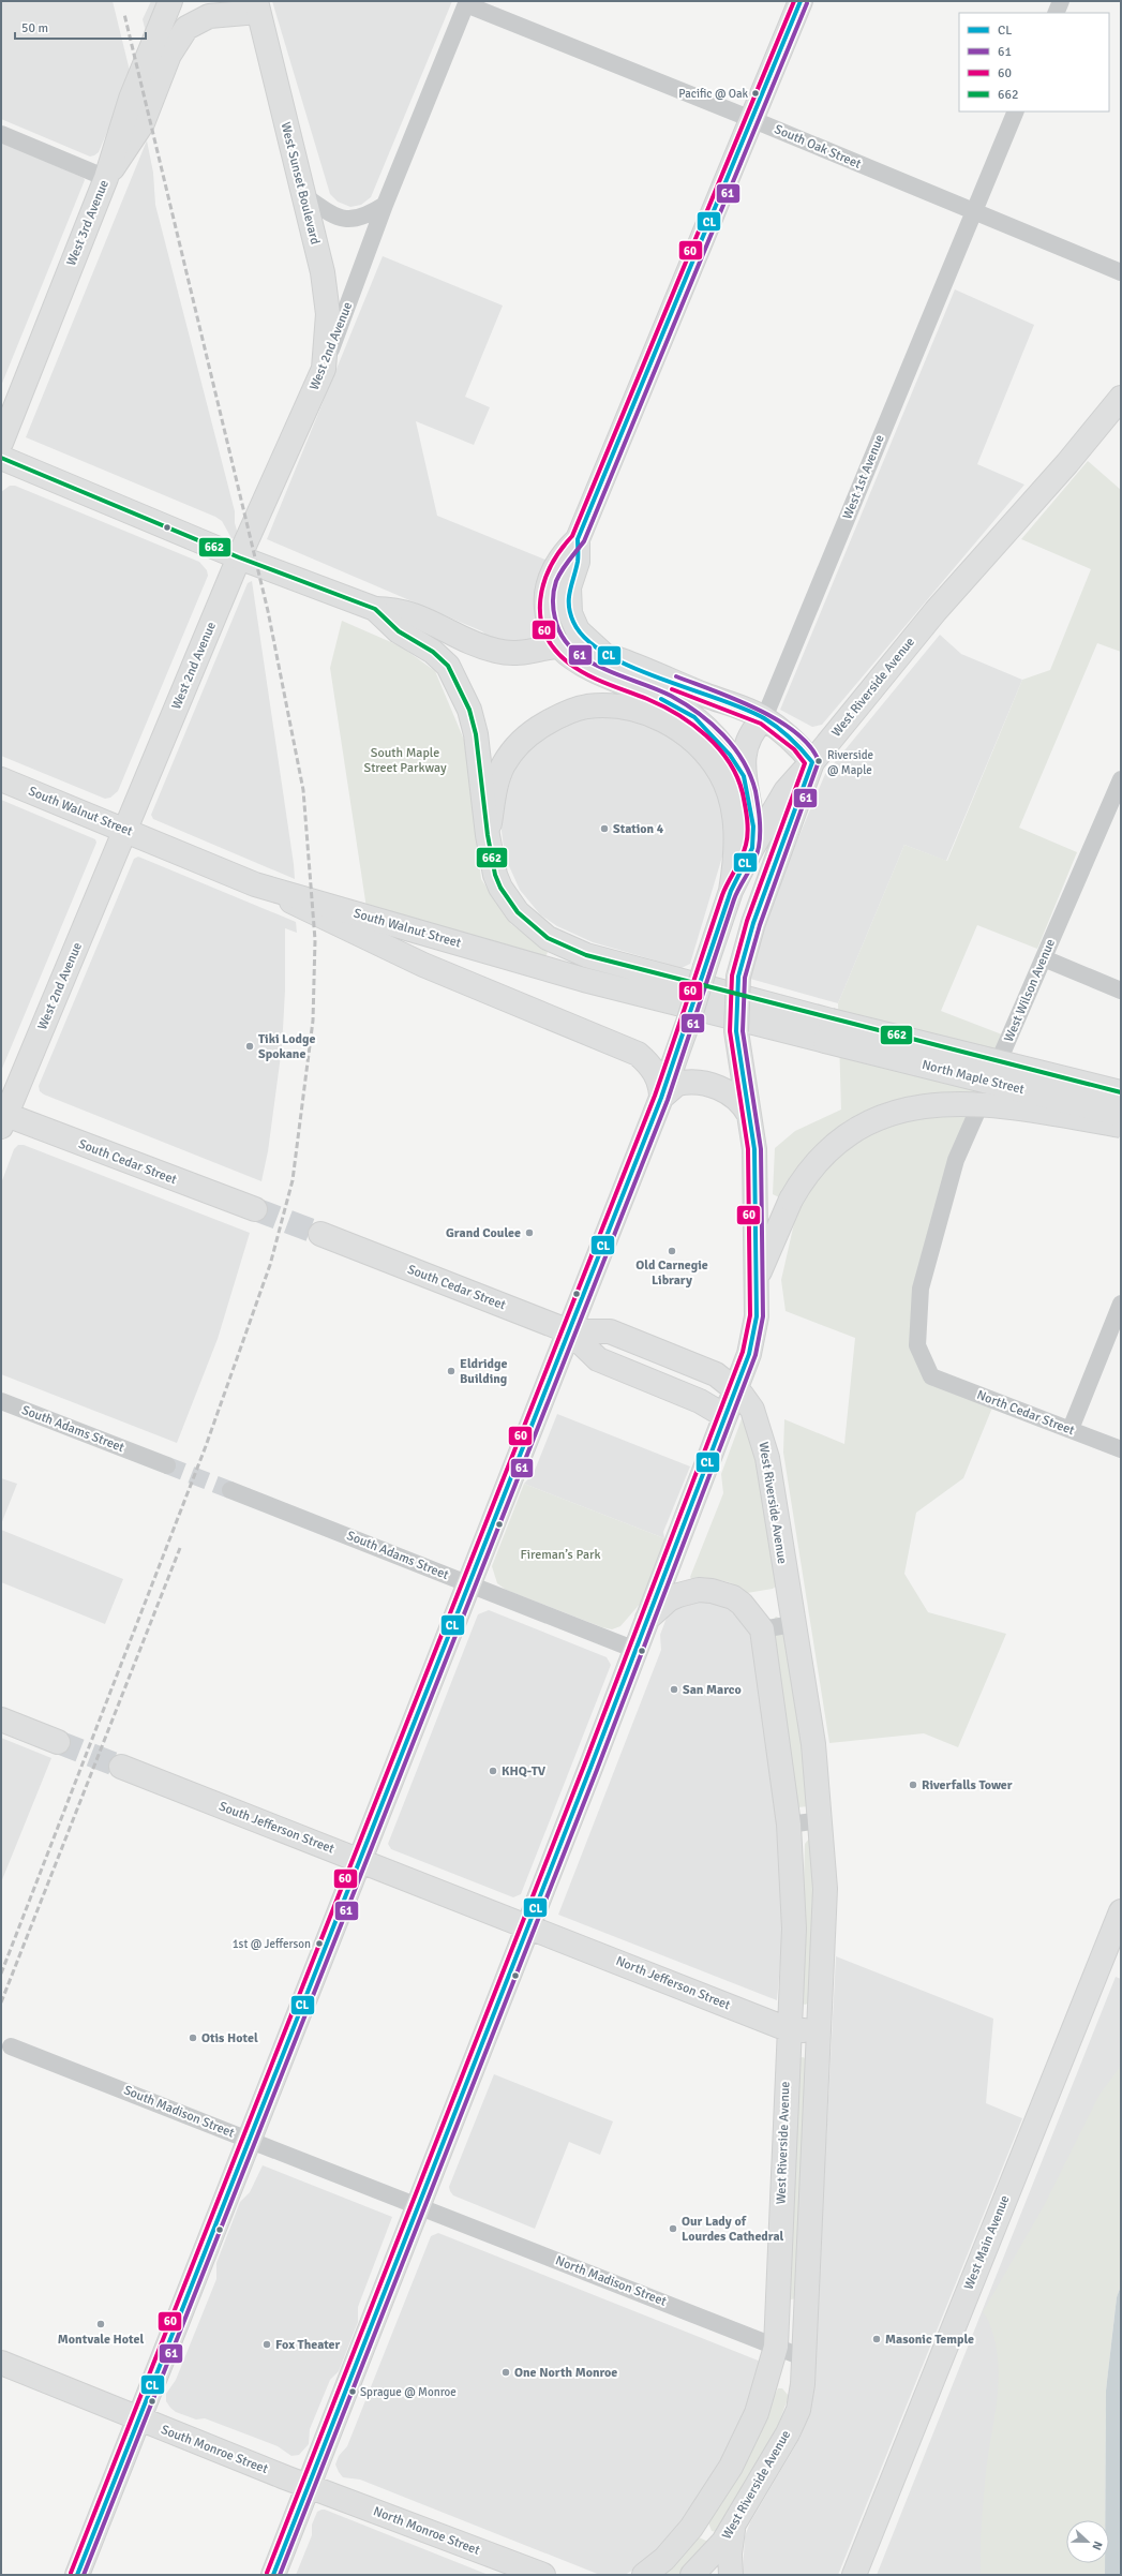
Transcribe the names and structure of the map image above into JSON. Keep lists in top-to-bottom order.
{
  "streets": {
    "main road": [
      "West Sunset Boulevard",
      "West 3rd Avenue",
      "West 2nd Avenue",
      "West 1st Avenue",
      "West Riverside Avenue",
      "South Walnut Street",
      "North Maple Street",
      "South Cedar Street",
      "South Jefferson Street",
      "North Jefferson Street",
      "West Main Avenue",
      "South Monroe Street",
      "North Monroe Street"
    ],
    "street": [
      "South Oak Street",
      "West Wilson Avenue",
      "North Cedar Street",
      "South Adams Street",
      "South Madison Street",
      "North Madison Street"
    ]
  },
  "crossings": [
    ["South Oak Street", "West 2nd Avenue"],
    ["South Oak Street", "West 1st Avenue"],
    ["West Sunset Boulevard", "West 2nd Avenue"],
    ["West 2nd Avenue", "South Walnut Street"],
    ["West 2nd Avenue", "South Cedar Street"],
    ["West 1st Avenue", "West Riverside Avenue"],
    ["West 1st Avenue", "South Cedar Street"],
    ["West 1st Avenue", "South Adams Street"],
    ["West 1st Avenue", "South Jefferson Street"],
    ["West 1st Avenue", "South Madison Street"],
    ["West 1st Avenue", "South Monroe Street"],
    ["West Riverside Avenue", "South Cedar Street"],
    ["West Riverside Avenue", "South Adams Street"],
    ["West Riverside Avenue", "South Jefferson Street"],
    ["West Riverside Avenue", "North Jefferson Street"],
    ["West Riverside Avenue", "South Madison Street"],
    ["West Riverside Avenue", "North Madison Street"],
    ["West Riverside Avenue", "South Monroe Street"],
    ["West Riverside Avenue", "North Monroe Street"],
    ["South Walnut Street", "North Maple Street"],
    ["West Wilson Avenue", "North Cedar Street"],
    ["South Jefferson Street", "North Jefferson Street"],
    ["South Madison Street", "North Madison Street"],
    ["South Monroe Street", "North Monroe Street"]
  ],
  "parks": ["South Maple Street Parkway", "Fireman’s Park"],
  "places": [
    "Pacific @ Oak",
    "Riverside @ Maple",
    "Station 4",
    "Tiki Lodge Spokane",
    "Grand Coulee",
    "Old Carnegie Library",
    "Eldridge Building",
    "San Marco",
    "KHQ-TV",
    "Riverfalls Tower",
    "1st @ Jefferson",
    "Otis Hotel",
    "Our Lady of Lourdes Cathedral",
    "Montvale Hotel",
    "Masonic Temple",
    "Fox Theater",
    "One North Monroe",
    "Sprague @ Monroe"
  ],
  "lines": [
    "transit line CL",
    "transit line 60",
    "transit line 61",
    "transit line 662"
  ],
  "legend": [
    "CL",
    "61",
    "60",
    "662"
  ],
  "scale_bar": "50 m",
  "north": "right"
}
